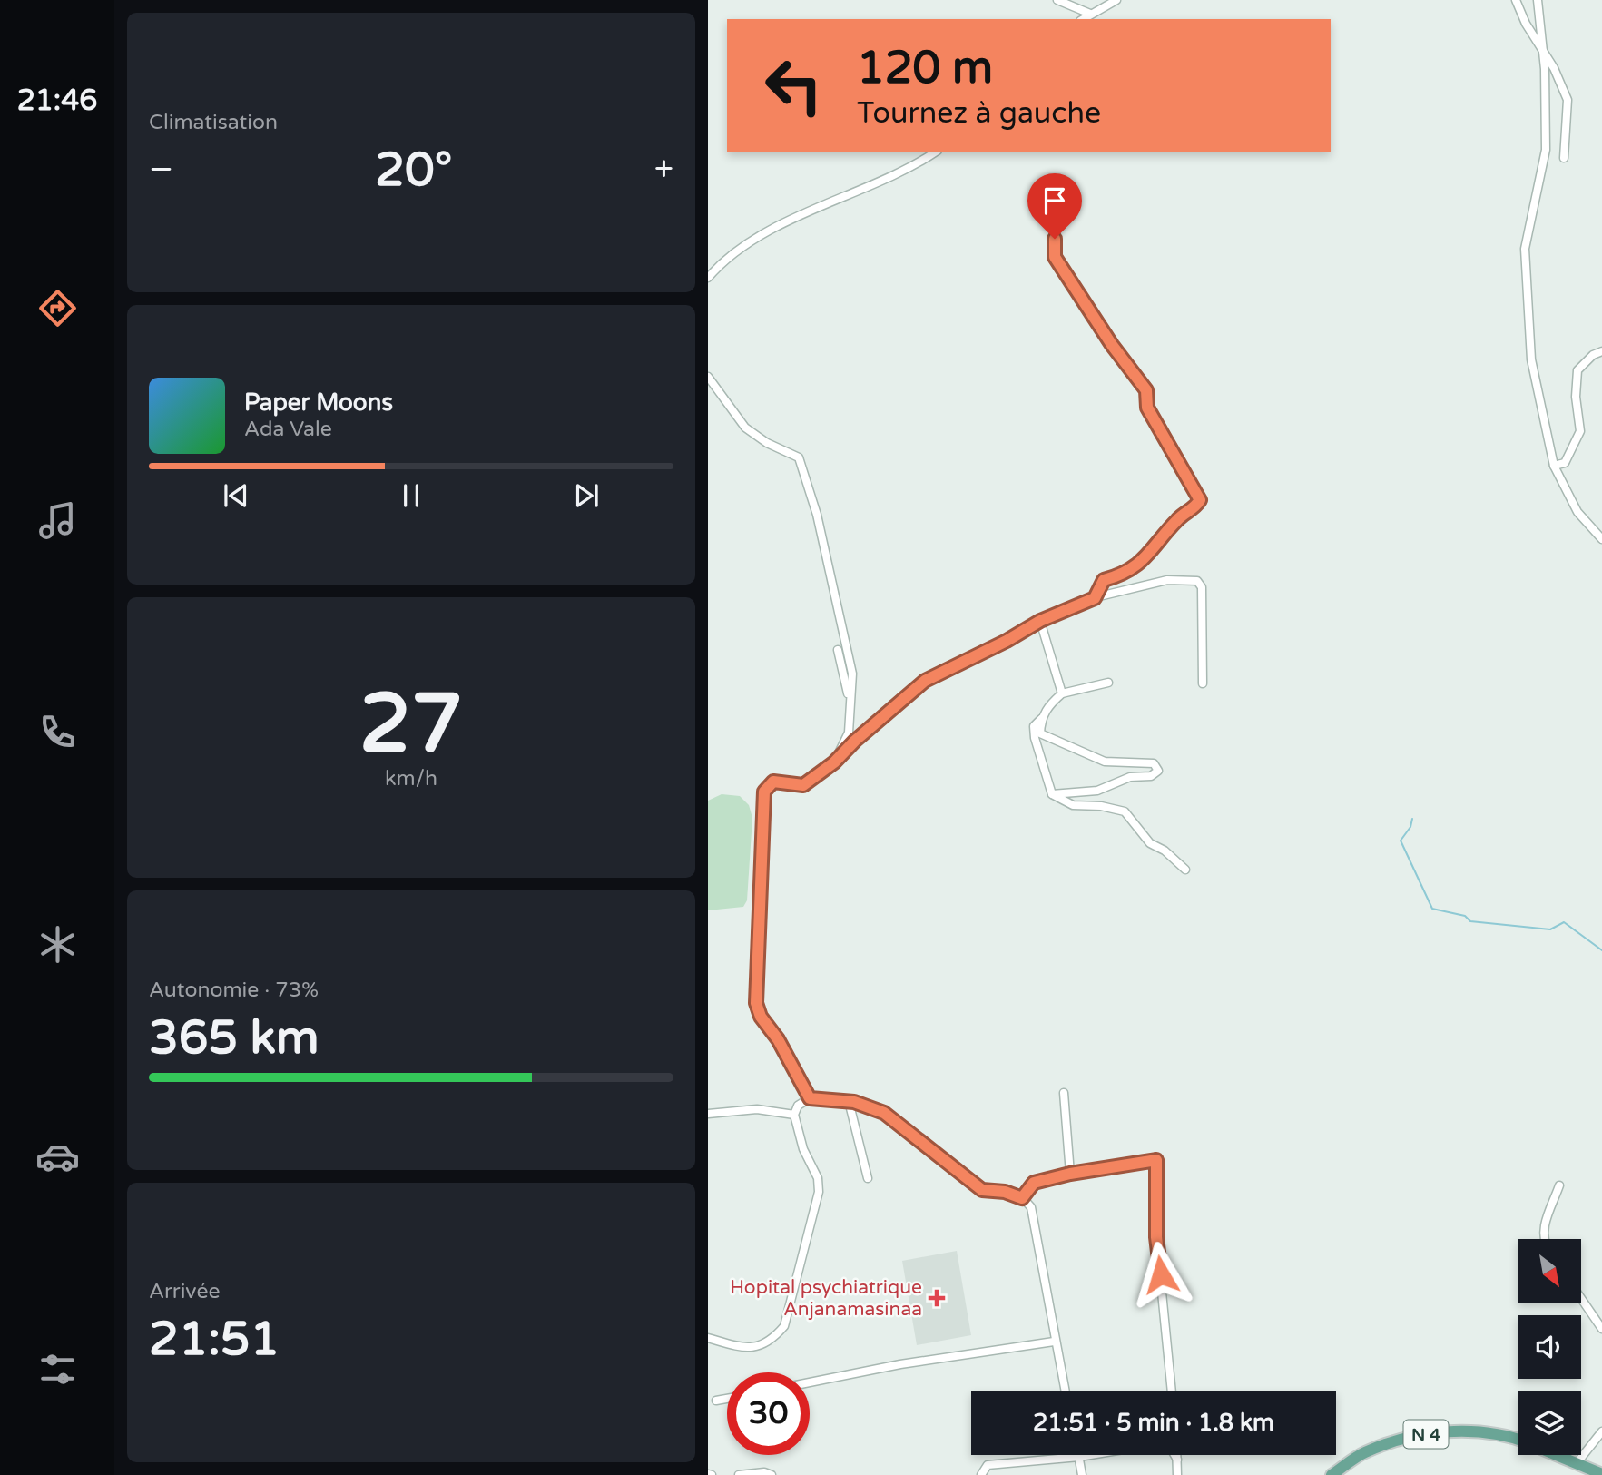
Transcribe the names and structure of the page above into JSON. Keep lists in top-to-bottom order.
{
  "streets": {
    "main road": ["N 4"]
  },
  "places": {
    "health": ["Hopital psychiatrique Anjanamasinaa"]
  },
  "north": "bottom right",
  "page": {
    "tabs": "21:46",
    "tile": [
      "Climatisation",
      ["27", "km/h"],
      ["Autonomie · 73%", "365 km"],
      ["Arrivée", "21:51"]
    ],
    "turn": ["120 m", "Tournez à gauche"],
    "heat": ["−", "20°", "+"],
    "song": ["Paper Moons", "Ada Vale"],
    "limit": "30",
    "trip": "21:51 · 5 min · 1.8 km"
  }
}
